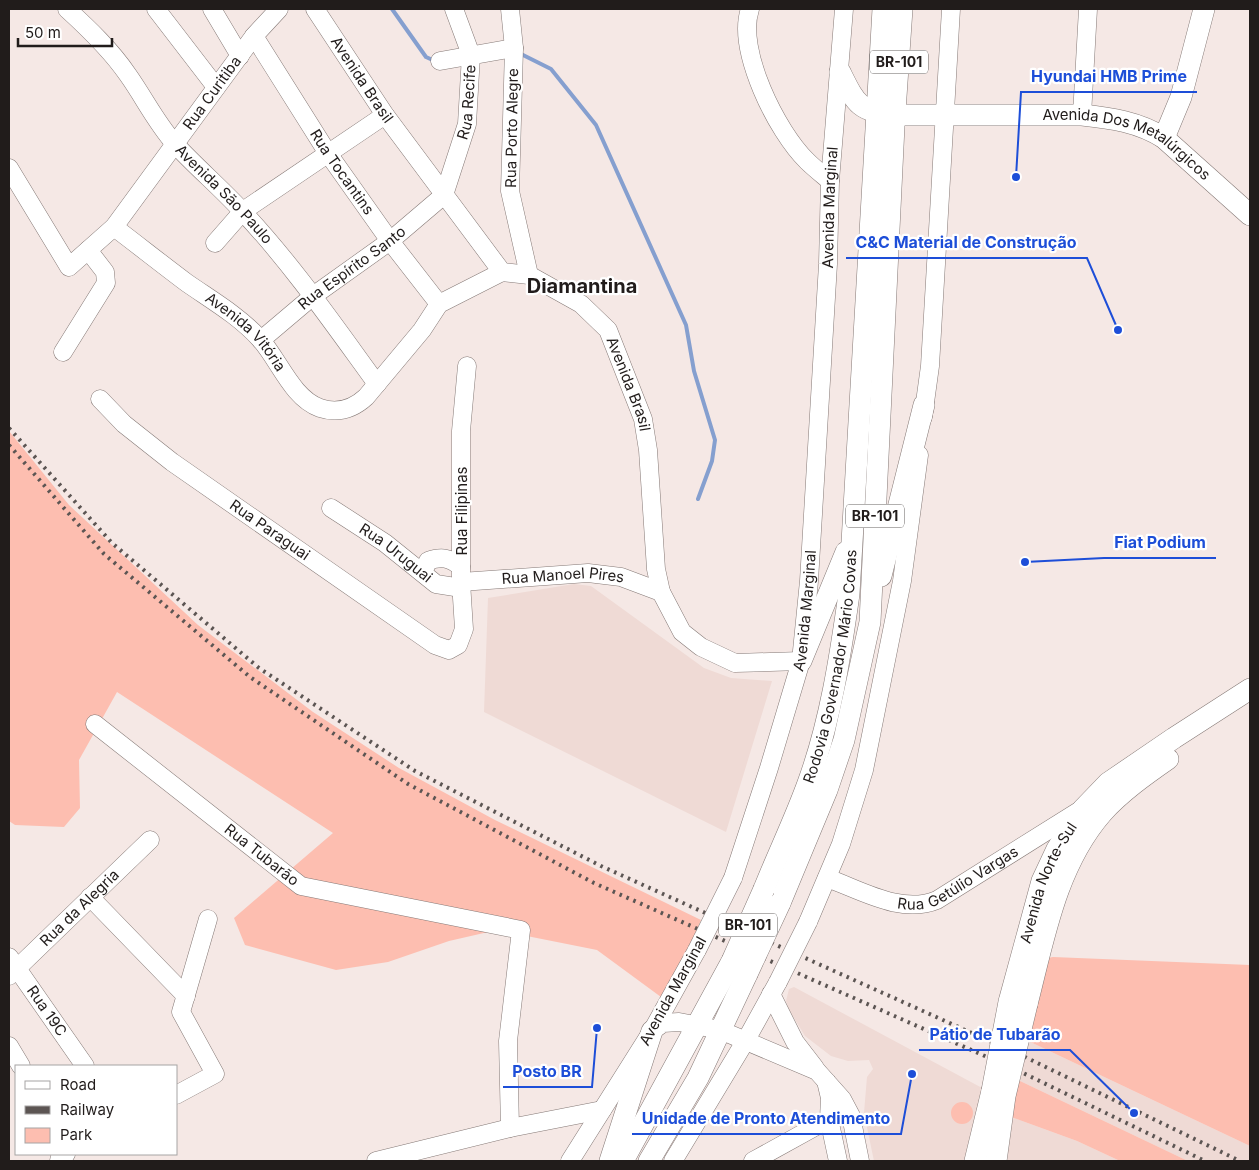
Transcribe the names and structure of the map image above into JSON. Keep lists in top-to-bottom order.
{
  "streets": {
    "main road": [
      "BR-101",
      "Avenida Dos Metalúrgicos",
      "Rodovia Governador Mário Covas",
      "Avenida Norte-Sul"
    ],
    "street": [
      "Avenida Brasil",
      "Rua Curitiba",
      "Rua Recife",
      "Rua Porto Alegre",
      "Rua Tocantins",
      "Avenida São Paulo",
      "Avenida Marginal",
      "Rua Espírito Santo",
      "Avenida Vitória",
      "Rua Filipinas",
      "Rua Paraguai",
      "Rua Uruguai",
      "Rua Manoel Pires",
      "Rua Tubarão",
      "Rua Getúlio Vargas",
      "Rua da Alegria",
      "Rua 19C"
    ]
  },
  "crossings": [
    ["Avenida Brasil", "Rua Recife"],
    ["Avenida Brasil", "Rua Porto Alegre"],
    ["Avenida Brasil", "Avenida Marginal"],
    ["Avenida Brasil", "Rua Espírito Santo"],
    ["Avenida Brasil", "Avenida Vitória"],
    ["Avenida Brasil", "Rua Manoel Pires"],
    ["Rua Curitiba", "Rua Tocantins"],
    ["Rua Curitiba", "Avenida São Paulo"],
    ["Rua Curitiba", "Avenida Vitória"],
    ["Rua Recife", "Rua Espírito Santo"],
    ["Avenida Dos Metalúrgicos", "Rodovia Governador Mário Covas"],
    ["Rua Tocantins", "Rua Espírito Santo"],
    ["Rua Tocantins", "Avenida Vitória"],
    ["Avenida São Paulo", "Rua Espírito Santo"],
    ["Avenida São Paulo", "Avenida Vitória"],
    ["Rua Espírito Santo", "Avenida Vitória"],
    ["Rua Filipinas", "Rua Paraguai"],
    ["Rua Filipinas", "Rua Uruguai"],
    ["Rua Filipinas", "Rua Manoel Pires"],
    ["Rua Uruguai", "Rua Manoel Pires"],
    ["Rua Getúlio Vargas", "Avenida Norte-Sul"],
    ["Rua da Alegria", "Rua 19C"]
  ],
  "districts": ["Diamantina"],
  "places": [
    "Hyundai HMB Prime",
    "C&C Material de Construção",
    "Fiat Podium",
    "Posto BR",
    "Unidade de Pronto Atendimento",
    "Pátio de Tubarão"
  ],
  "legend": ["Road", "Railway", "Park"],
  "scale_bar": "50 m"
}
